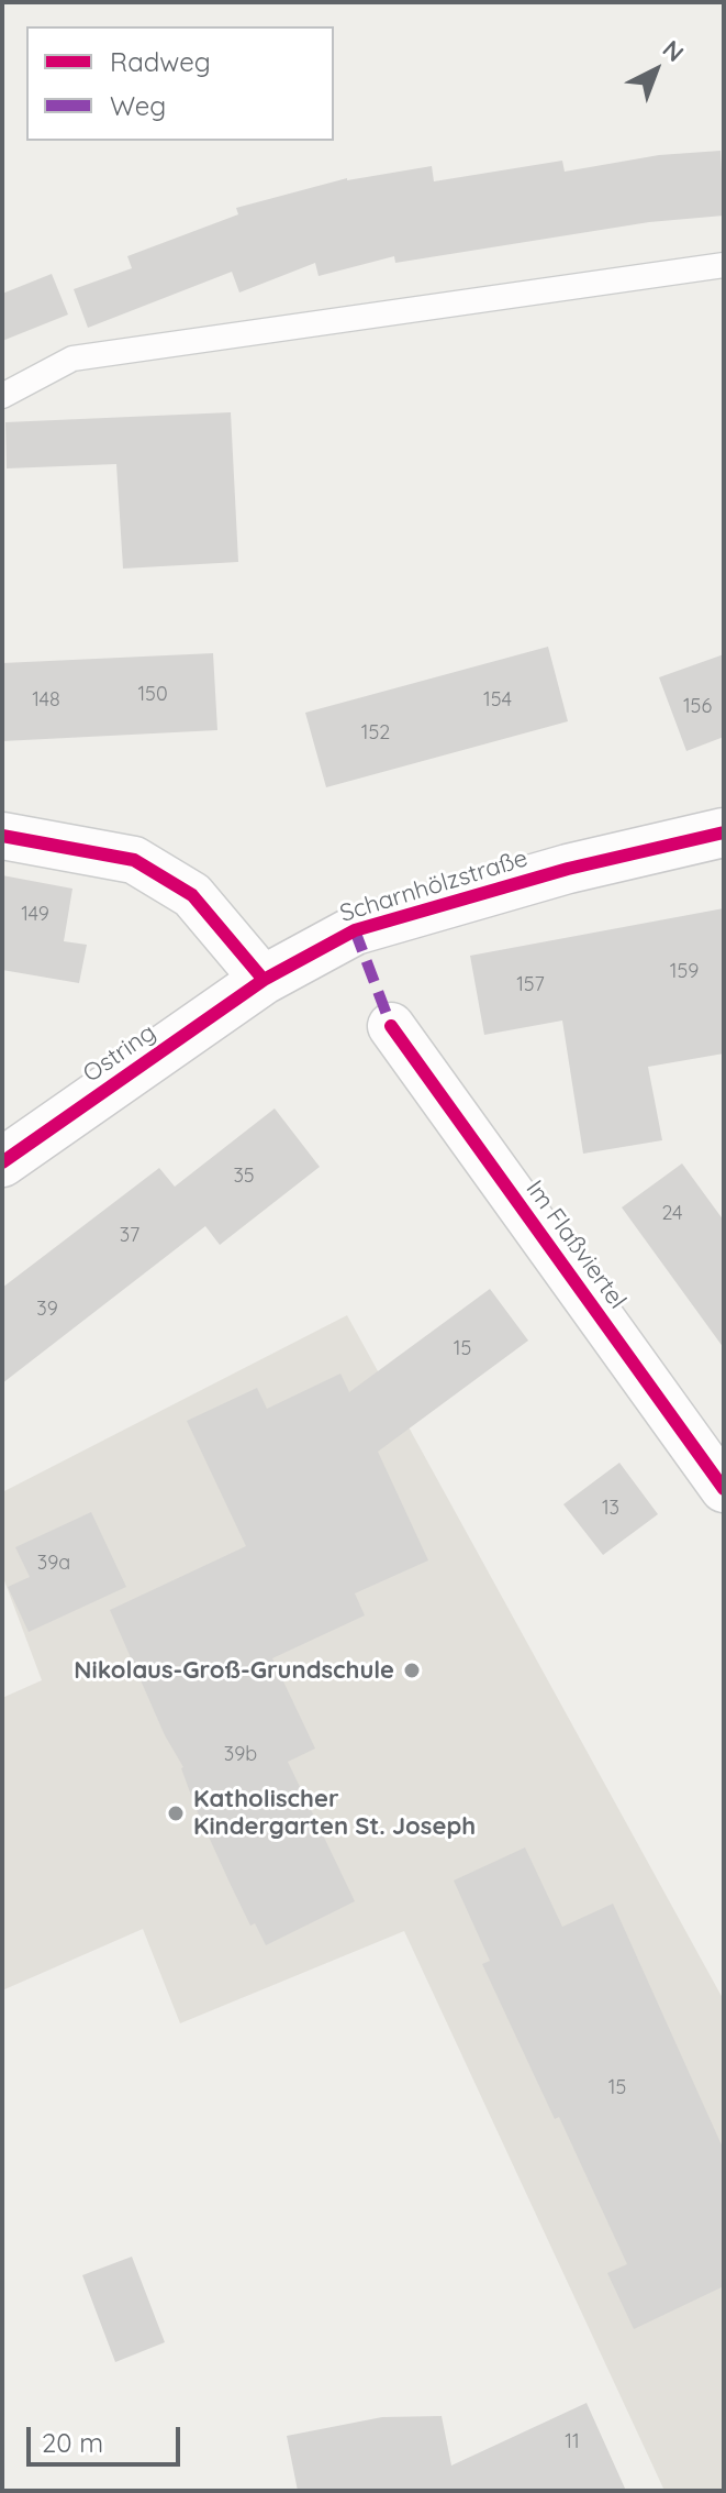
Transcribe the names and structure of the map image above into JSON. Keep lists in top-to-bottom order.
{
  "streets": {
    "main road": ["Scharnhölzstraße", "Ostring"],
    "street": ["Im Flaßviertel"]
  },
  "crossings": [
    ["Scharnhölzstraße", "Ostring"]
  ],
  "places": ["Nikolaus-Groß-Grundschule", "Katholischer Kindergarten St. Joseph"],
  "house_numbers": [
    "150",
    "148",
    "154",
    "156",
    "152",
    "149",
    "159",
    "157",
    "35",
    "24",
    "37",
    "39",
    "15",
    "13",
    "39a",
    "39b",
    "15",
    "11"
  ],
  "legend": ["Radweg", "Weg"],
  "scale_bar": "20 m",
  "north": "top right"
}
